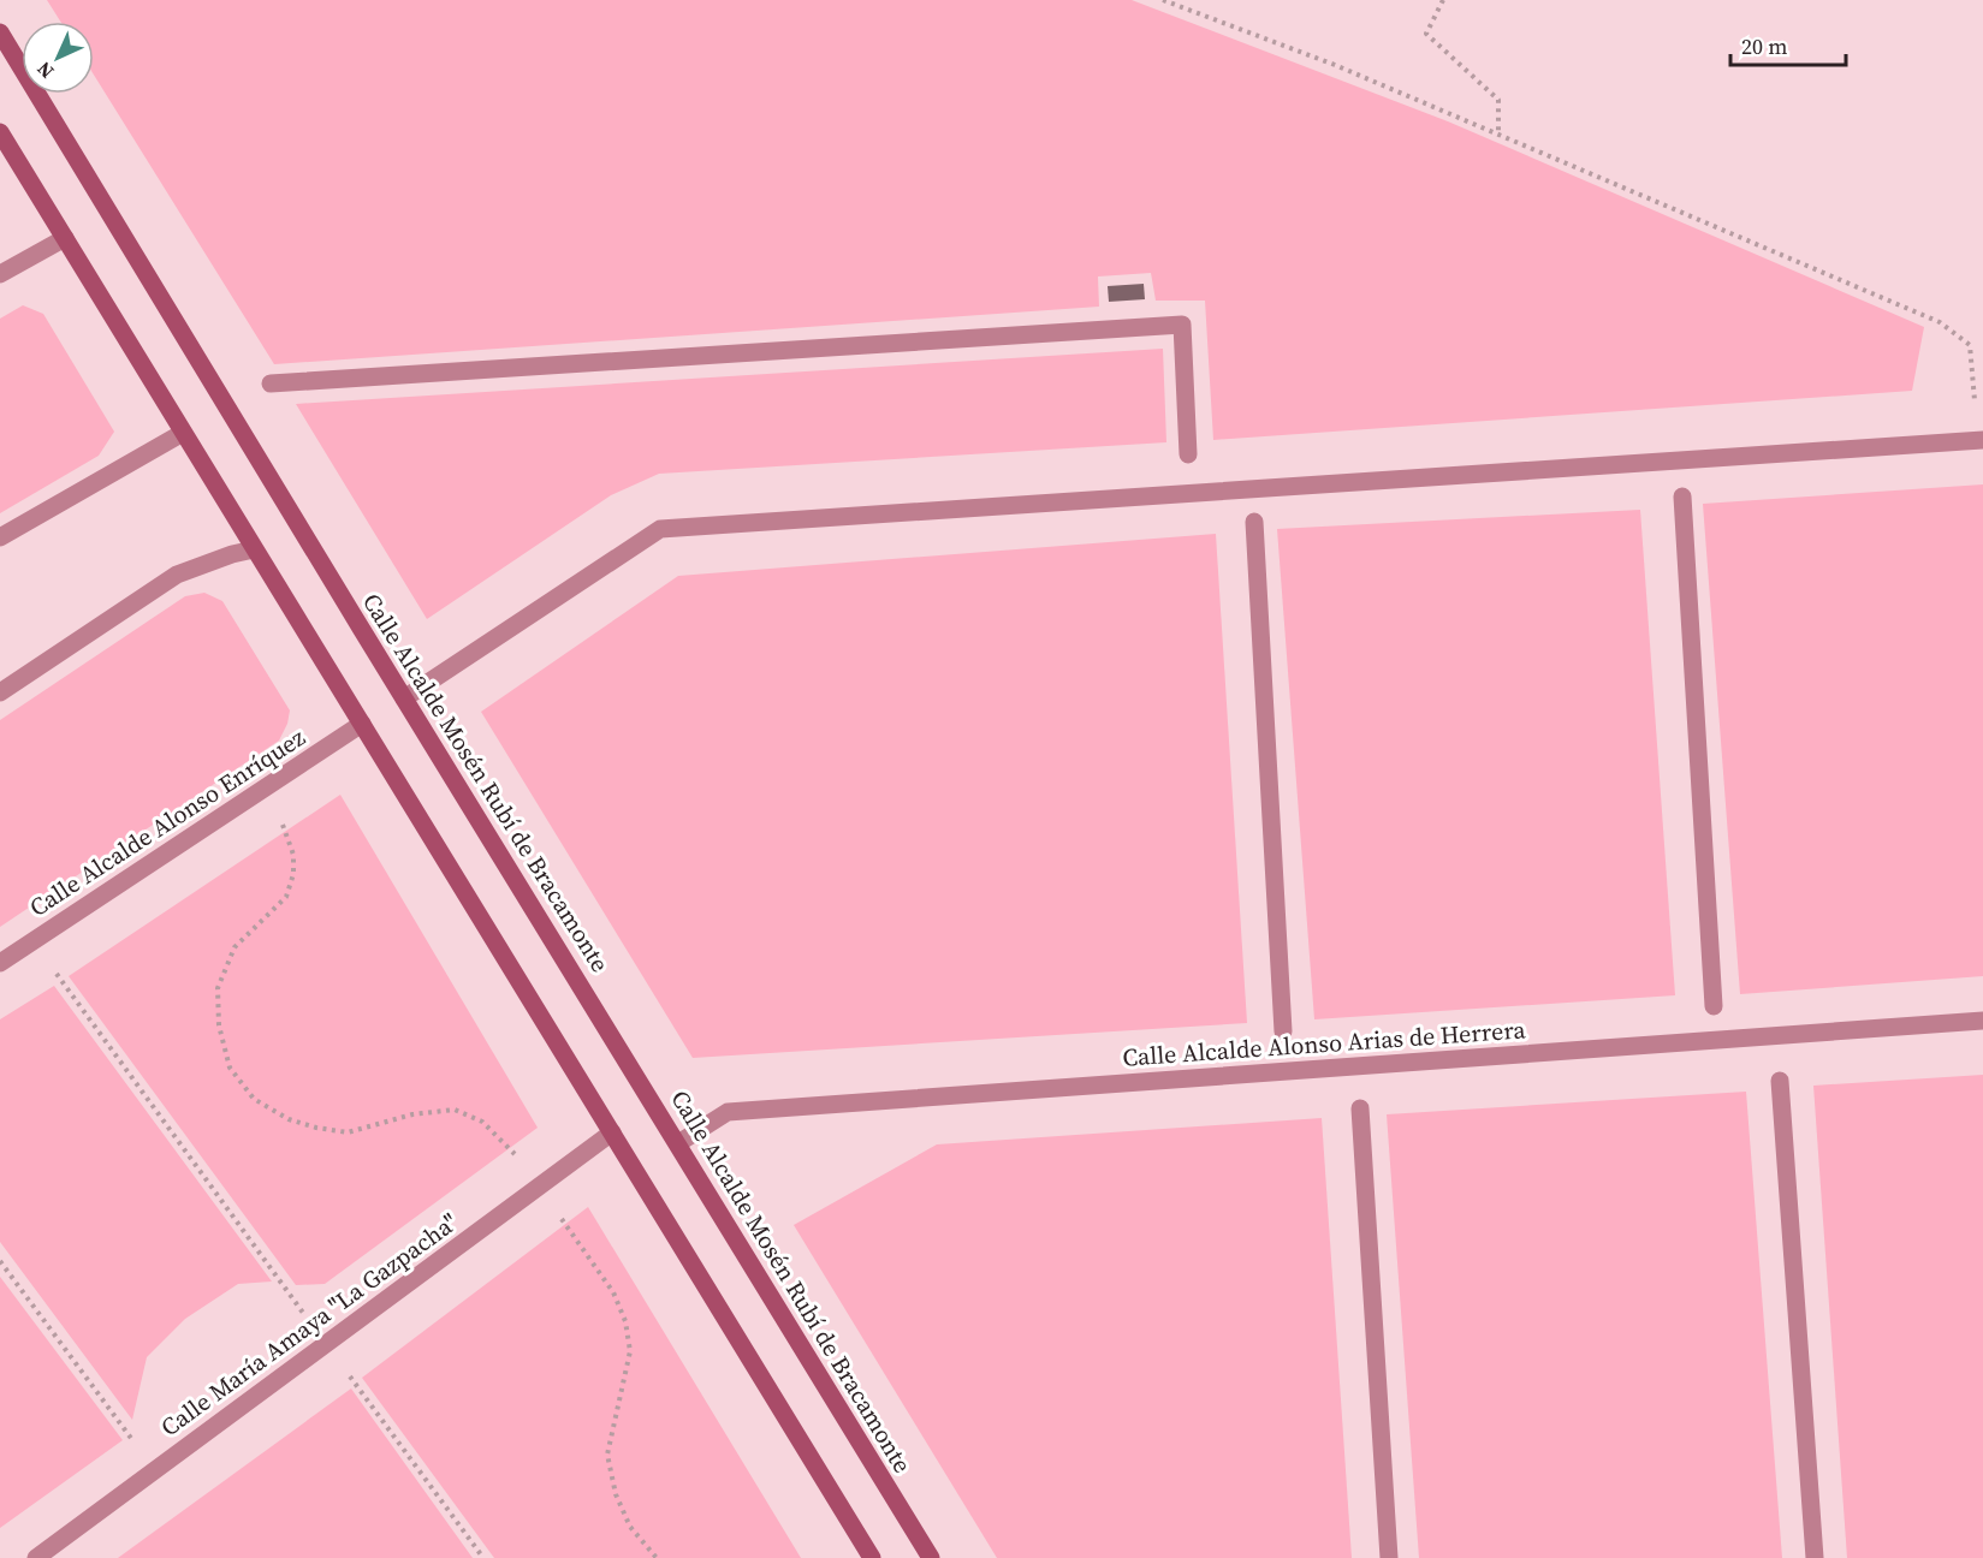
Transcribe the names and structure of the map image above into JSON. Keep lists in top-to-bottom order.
{
  "streets": {
    "main road": ["Calle Alcalde Mosén Rubí de Bracamonte"],
    "street": ["Calle Alcalde Alonso Enríquez", "Calle Alcalde Alonso Arias de Herrera", "Calle María Amaya \"La Gazpacha\""]
  },
  "crossings": [
    ["Calle Alcalde Mosén Rubí de Bracamonte", "Calle Alcalde Alonso Arias de Herrera"]
  ],
  "scale_bar": "20 m",
  "north": "bottom left"
}
